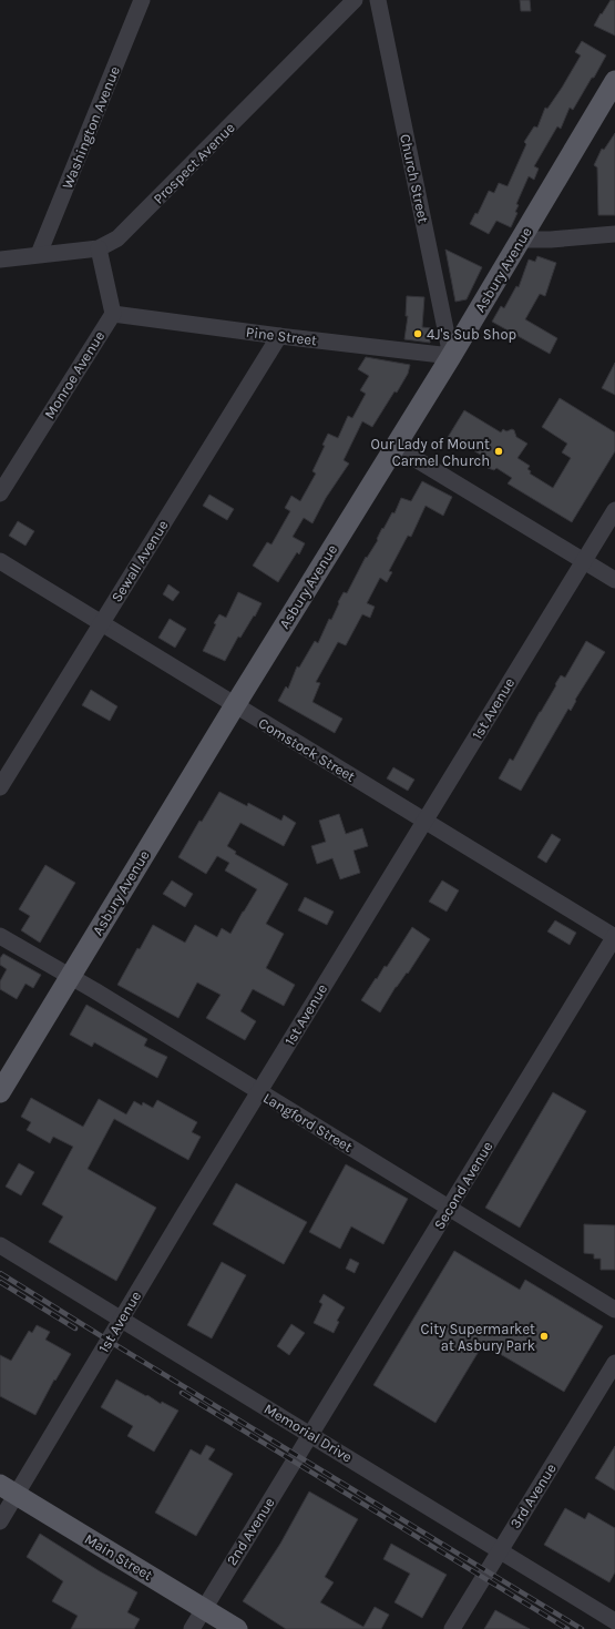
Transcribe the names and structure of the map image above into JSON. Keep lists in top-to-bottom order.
{
  "streets": {
    "main road": ["Asbury Avenue", "Main Street"],
    "street": [
      "Washington Avenue",
      "Prospect Avenue",
      "Church Street",
      "Pine Street",
      "Monroe Avenue",
      "Sewall Avenue",
      "1st Avenue",
      "Comstock Street",
      "Langford Street",
      "Second Avenue",
      "Memorial Drive",
      "3rd Avenue",
      "2nd Avenue"
    ]
  },
  "crossings": [
    ["Washington Avenue", "Prospect Avenue"],
    ["Church Street", "Asbury Avenue"],
    ["Church Street", "Pine Street"],
    ["Asbury Avenue", "Pine Street"],
    ["Asbury Avenue", "Comstock Street"],
    ["Asbury Avenue", "Langford Street"],
    ["Pine Street", "Monroe Avenue"],
    ["Pine Street", "Sewall Avenue"],
    ["Sewall Avenue", "Comstock Street"],
    ["1st Avenue", "Comstock Street"],
    ["1st Avenue", "Langford Street"],
    ["1st Avenue", "Memorial Drive"],
    ["1st Avenue", "Main Street"],
    ["Comstock Street", "Second Avenue"],
    ["Langford Street", "Second Avenue"],
    ["Second Avenue", "Memorial Drive"],
    ["Second Avenue", "2nd Avenue"],
    ["Memorial Drive", "3rd Avenue"],
    ["Memorial Drive", "2nd Avenue"],
    ["2nd Avenue", "Main Street"]
  ],
  "places": ["4J's Sub Shop", "Our Lady of Mount Carmel Church", "City Supermarket at Asbury Park"]
}
